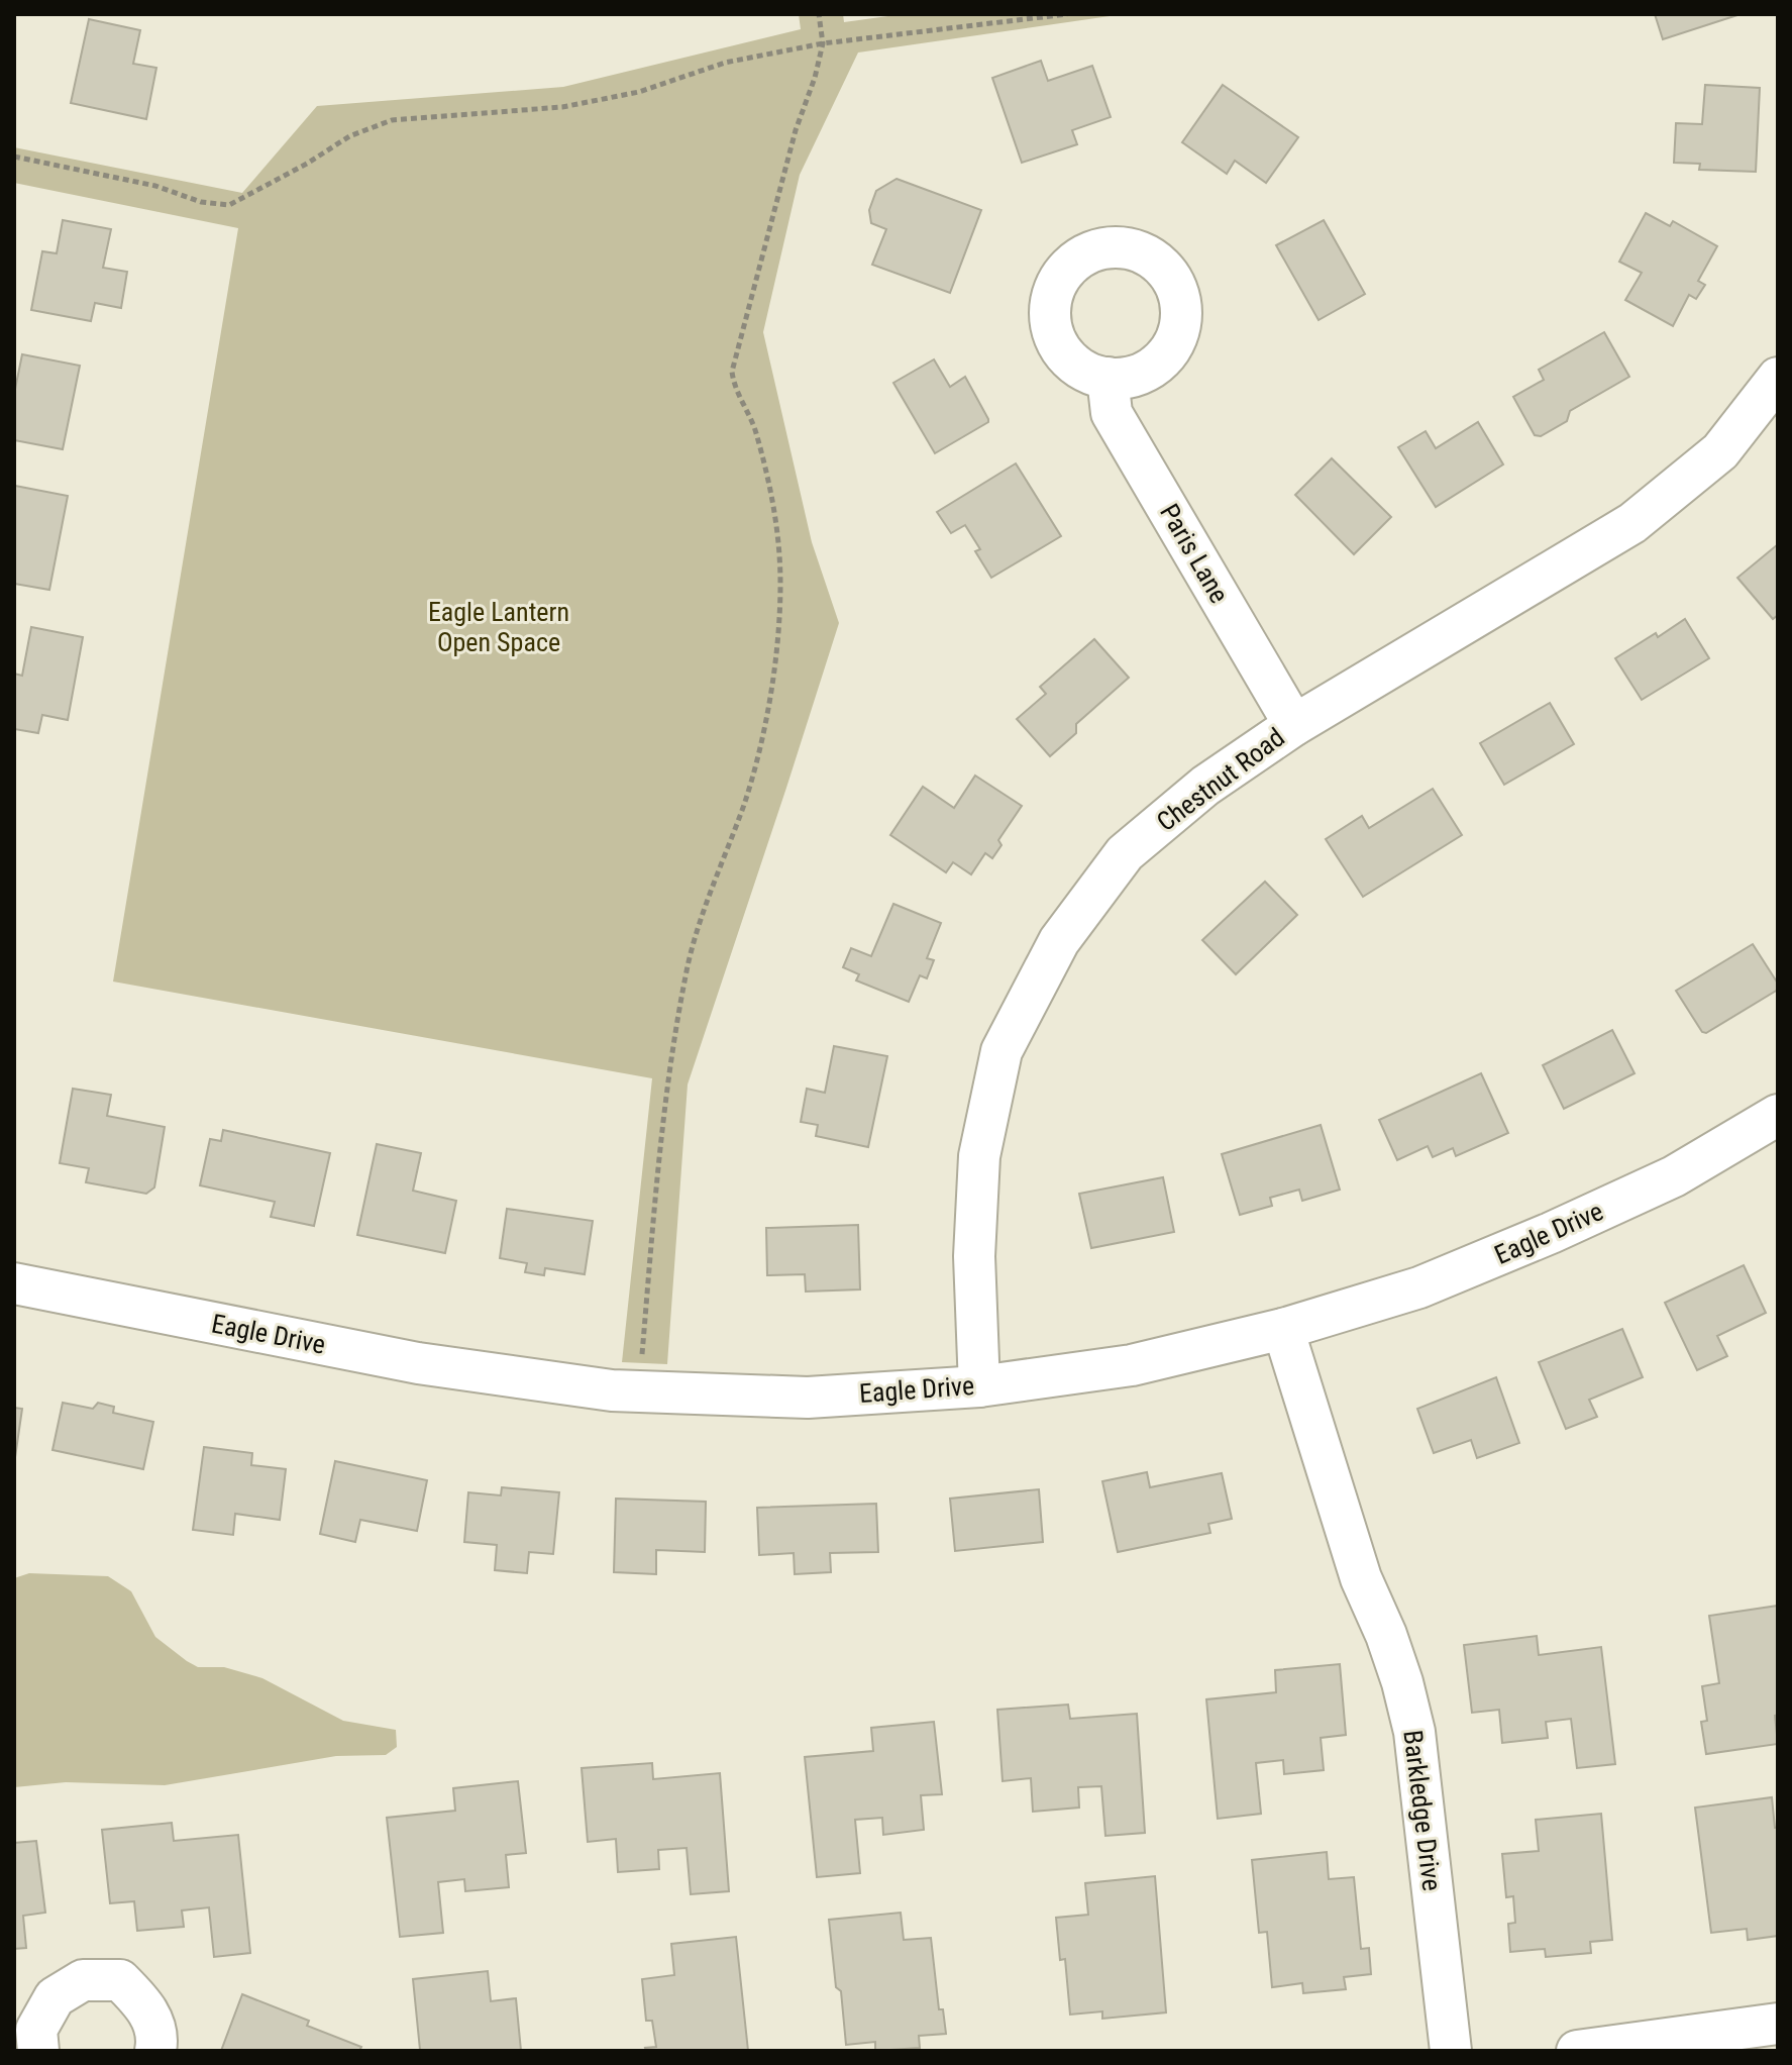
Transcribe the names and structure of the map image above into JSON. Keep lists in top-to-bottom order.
{
  "streets": {
    "street": [
      "Paris Lane",
      "Chestnut Road",
      "Eagle Drive",
      "Barkledge Drive"
    ]
  },
  "crossings": [
    ["Paris Lane", "Chestnut Road"],
    ["Chestnut Road", "Eagle Drive"],
    ["Eagle Drive", "Barkledge Drive"]
  ],
  "parks": ["Eagle Lantern Open Space"]
}
